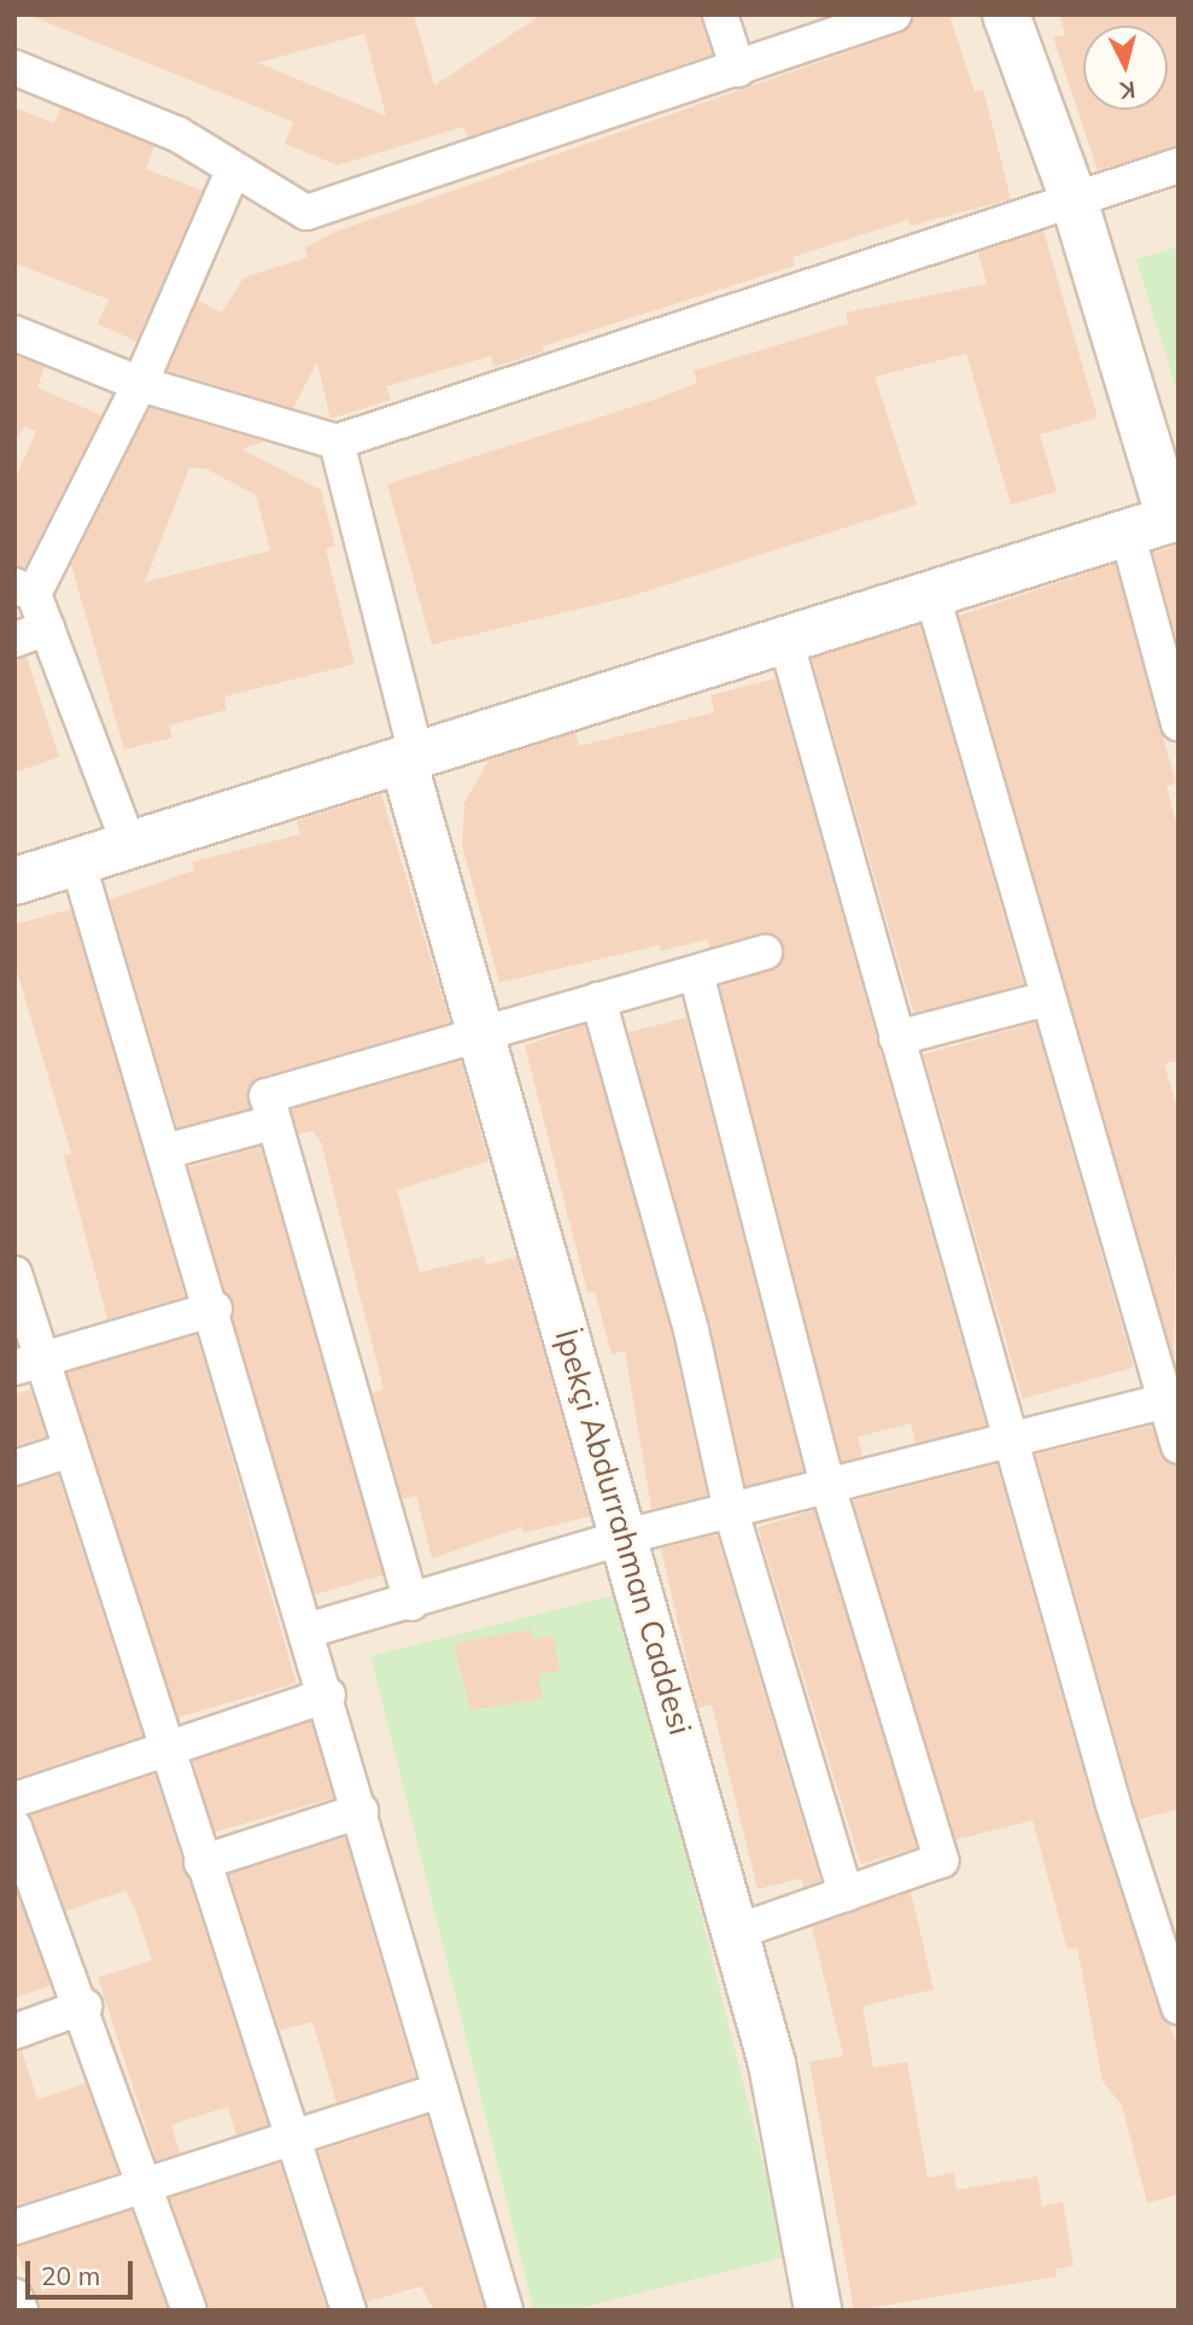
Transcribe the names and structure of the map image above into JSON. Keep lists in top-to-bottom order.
{
  "streets": {
    "street": ["İpekçi Abdurrahman Caddesi"]
  },
  "scale_bar": "20 m",
  "north": "bottom"
}
